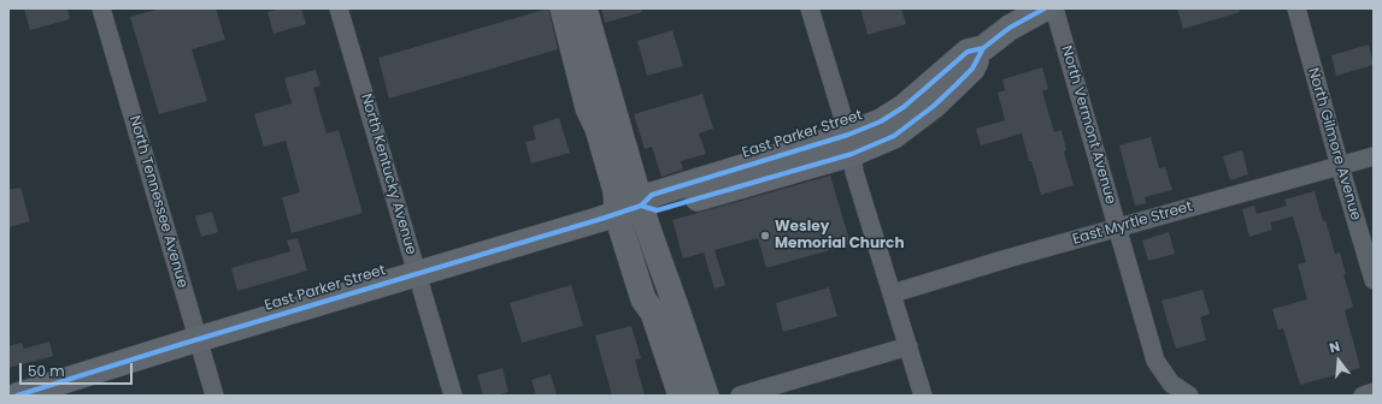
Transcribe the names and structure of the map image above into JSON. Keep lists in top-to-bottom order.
{
  "streets": {
    "street": [
      "North Vermont Avenue",
      "East Parker Street",
      "North Gilmore Avenue",
      "North Kentucky Avenue",
      "North Tennessee Avenue",
      "East Myrtle Street"
    ]
  },
  "crossings": [
    ["North Vermont Avenue", "East Myrtle Street"],
    ["East Parker Street", "North Kentucky Avenue"],
    ["East Parker Street", "North Tennessee Avenue"],
    ["North Gilmore Avenue", "East Myrtle Street"]
  ],
  "places": ["Wesley Memorial Church"],
  "scale_bar": "50 m",
  "north": "top"
}
